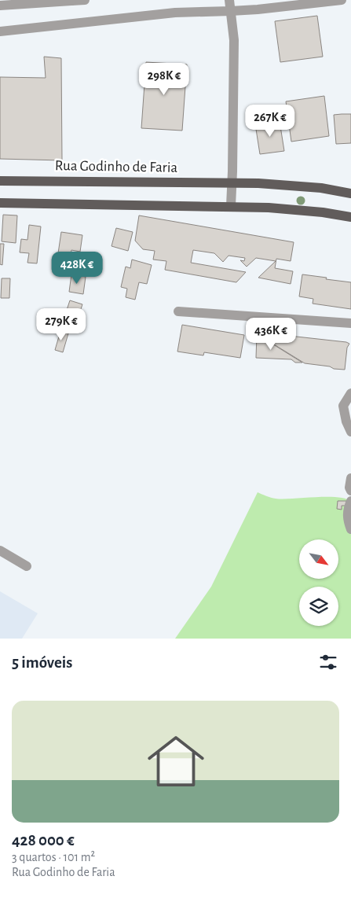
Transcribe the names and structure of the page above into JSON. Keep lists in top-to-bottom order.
{
  "streets": {
    "main road": ["Rua Godinho de Faria"]
  },
  "north": "bottom right",
  "page": {
    "price": [
      "298K €",
      "267K €",
      "428K €",
      "279K €",
      "436K €"
    ],
    "heading": "5 imóveis",
    "list": [
      {
        "name": "428 000 €",
        "note": "3 quartos · 101 m² · Rua Godinho de Faria"
      }
    ]
  }
}
